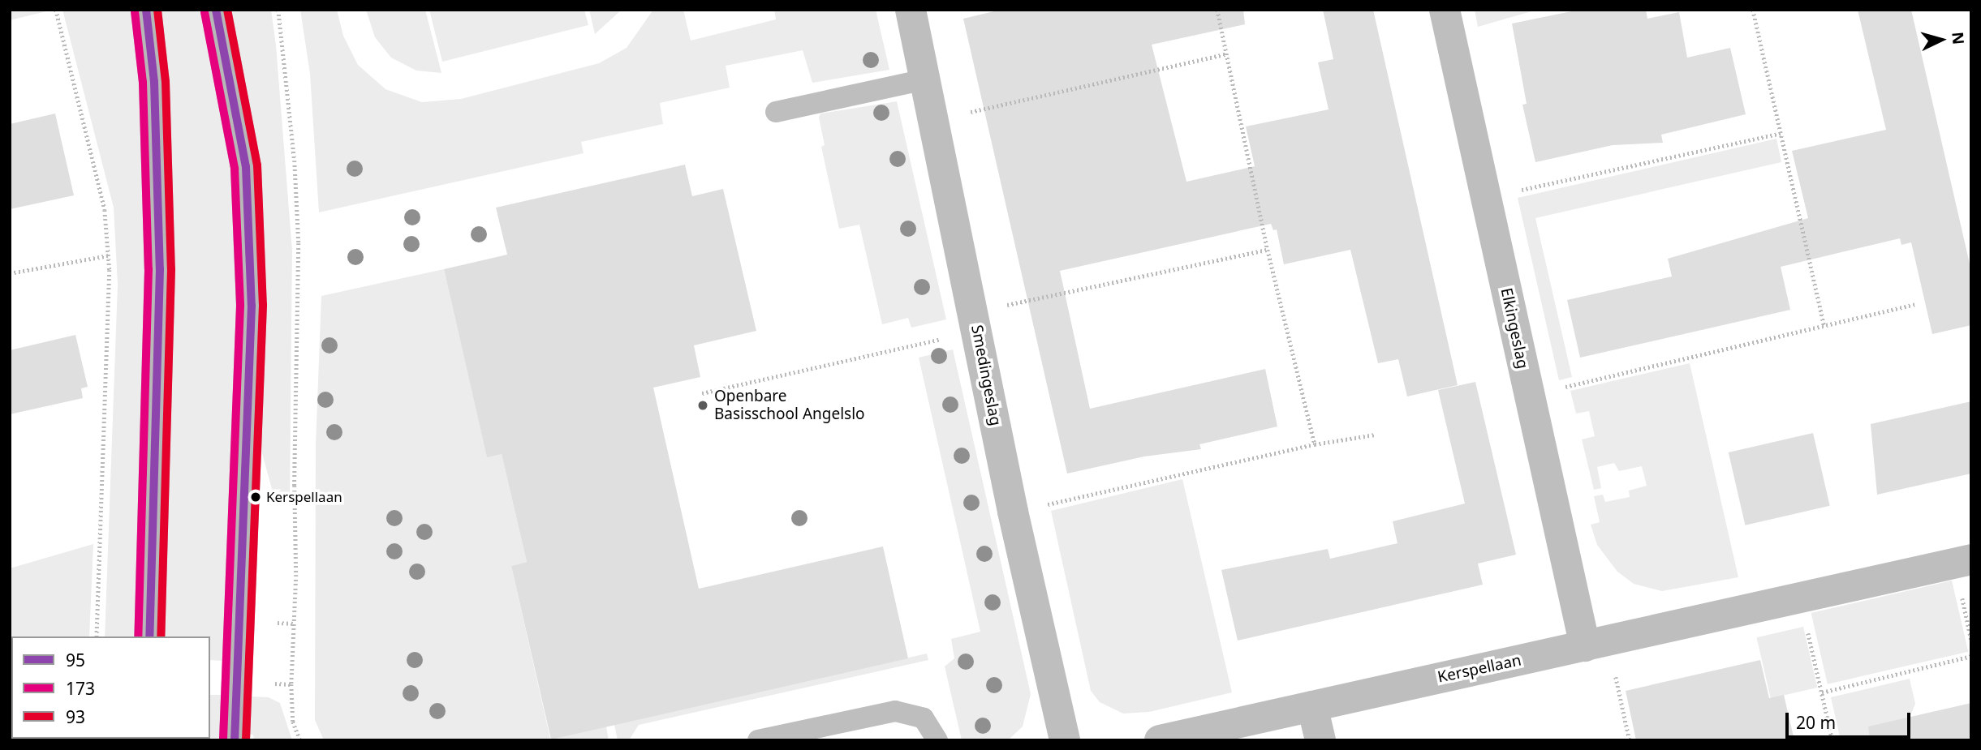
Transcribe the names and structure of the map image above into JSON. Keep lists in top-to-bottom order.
{
  "streets": {
    "street": ["Elkingeslag", "Smedingeslag", "Kerspellaan"]
  },
  "crossings": [
    ["Elkingeslag", "Kerspellaan"]
  ],
  "places": ["Openbare Basisschool Angelslo", "Kerspellaan"],
  "lines": ["transit line 95", "transit line 93", "transit line 173"],
  "legend": ["95", "173", "93"],
  "scale_bar": "20 m",
  "north": "right"
}
